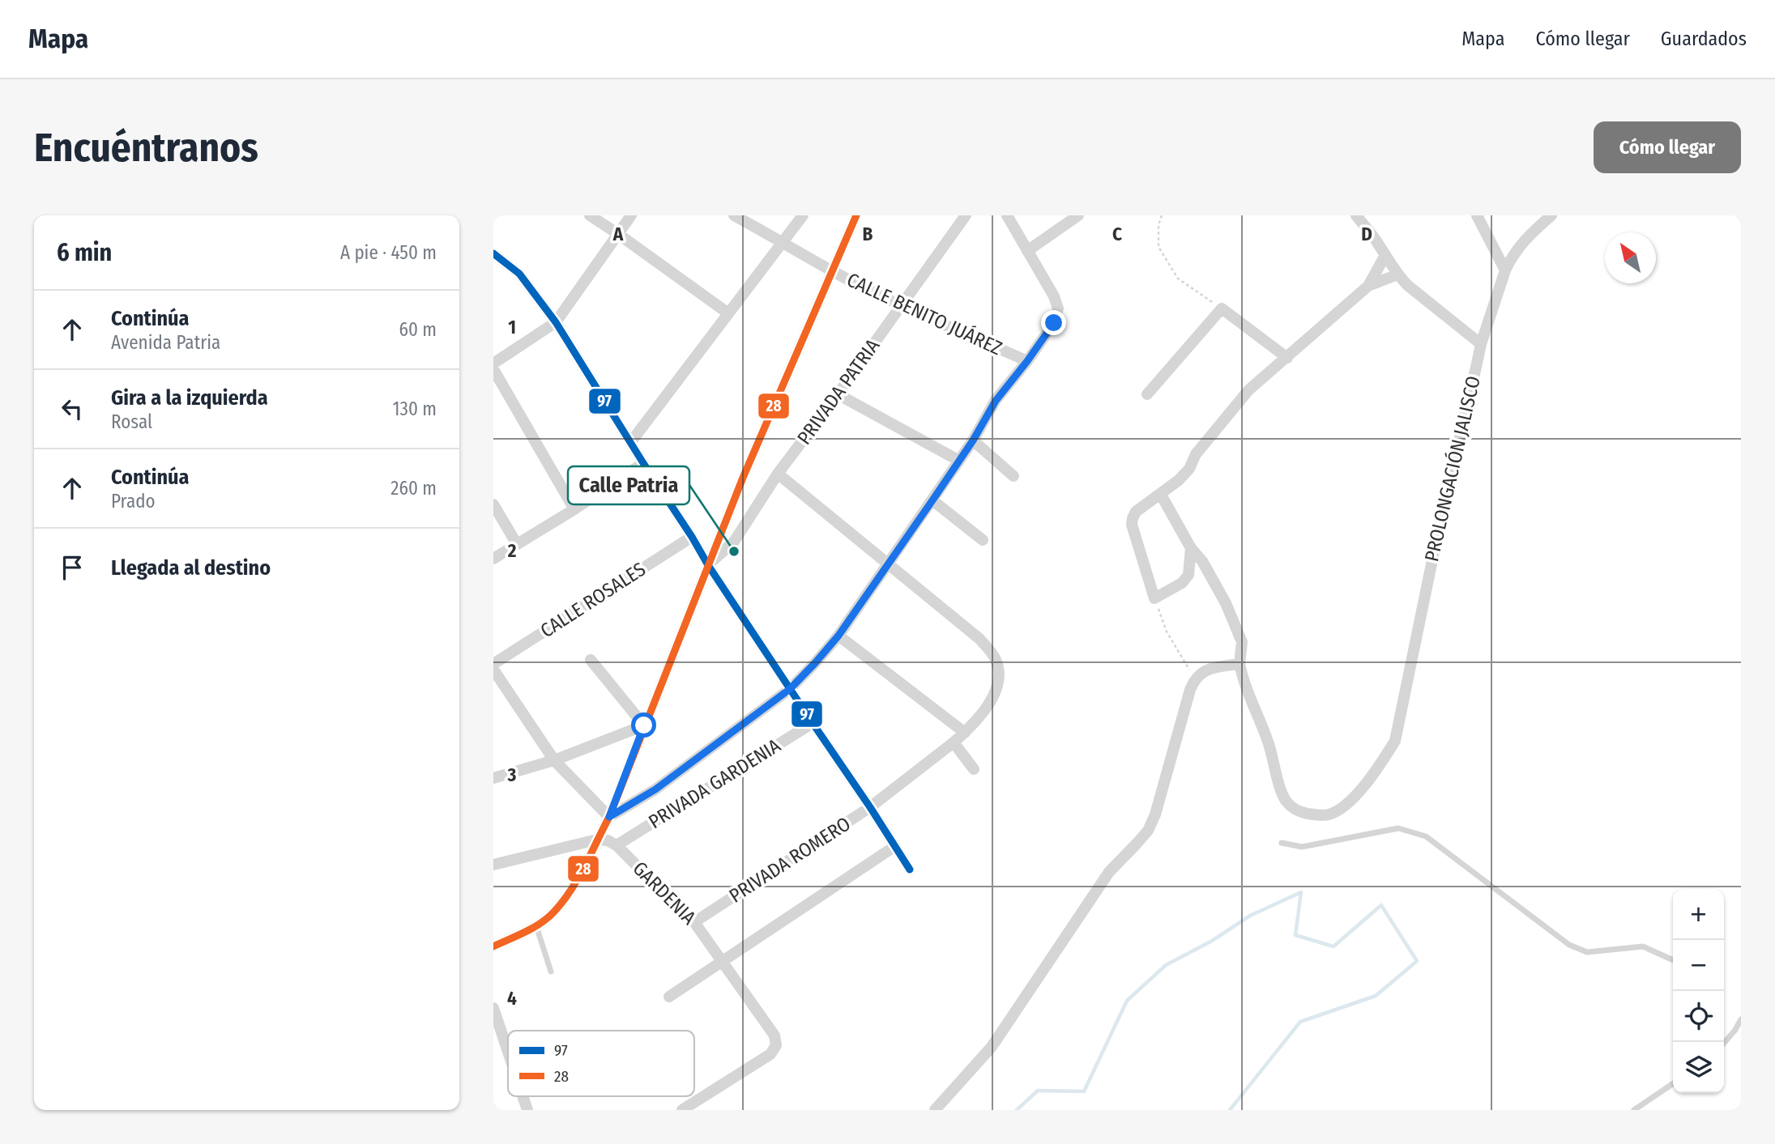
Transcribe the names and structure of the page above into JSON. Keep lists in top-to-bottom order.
{
  "streets": {
    "street": [
      "CALLE BENITO JUÁREZ",
      "PRIVADA PATRIA",
      "PROLONGACIÓN JALISCO",
      "CALLE ROSALES",
      "PRIVADA GARDENIA",
      "PRIVADA ROMERO",
      "GARDENIA"
    ]
  },
  "crossings": [
    ["CALLE BENITO JUÁREZ", "PRIVADA PATRIA"],
    ["PRIVADA PATRIA", "PRIVADA ROMERO"],
    ["PRIVADA GARDENIA", "GARDENIA"],
    ["PRIVADA ROMERO", "GARDENIA"]
  ],
  "places": ["Calle Patria"],
  "lines": ["transit line 28", "transit line 97"],
  "legend": ["97", "28"],
  "north": "top left",
  "page": {
    "header": "Mapa",
    "nav": ["Mapa", "Cómo llegar", "Guardados"],
    "buttons": "Cómo llegar",
    "title": "Encuéntranos",
    "heading": ["6 min", "A pie · 450 m"],
    "list": [
      ["Continúa", "Avenida Patria", "60 m"],
      ["Gira a la izquierda", "Rosal", "130 m"],
      ["Continúa", "Prado", "260 m"],
      "Llegada al destino"
    ],
    "map_buttons": ["+", "−"]
  },
  "grid": {
    "columns": [
      "A",
      "B",
      "C",
      "D"
    ],
    "rows": [
      "1",
      "2",
      "3",
      "4"
    ]
  }
}
